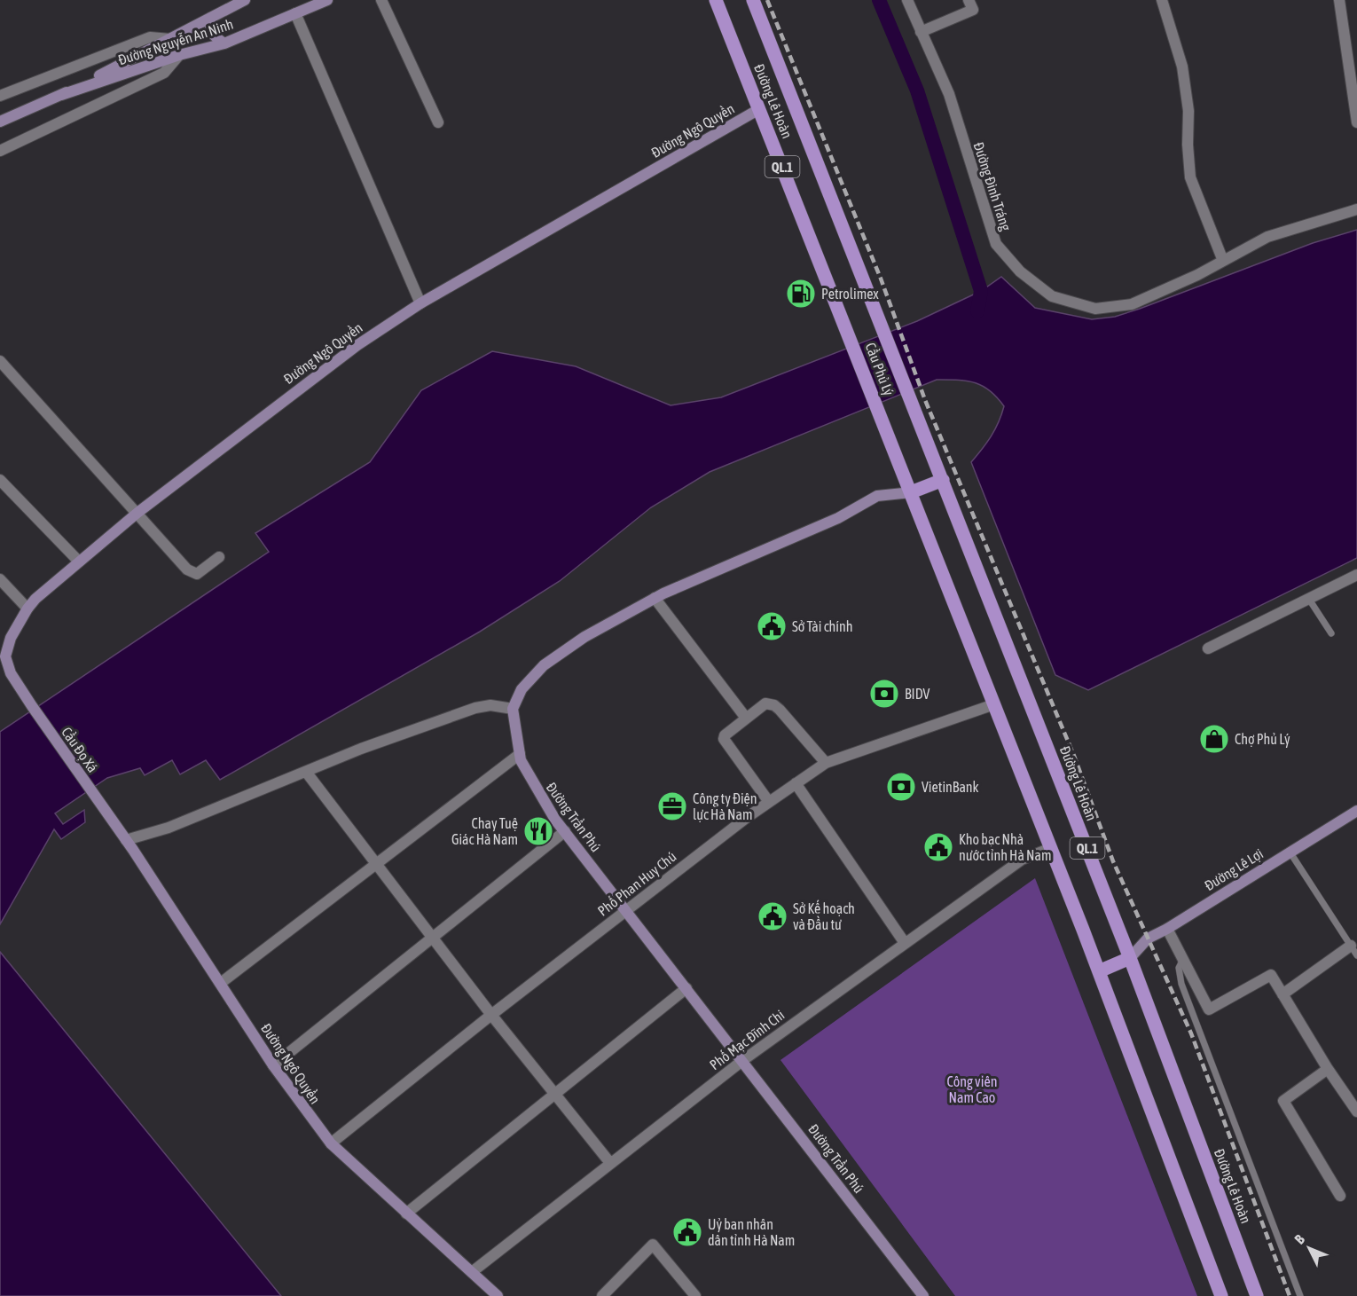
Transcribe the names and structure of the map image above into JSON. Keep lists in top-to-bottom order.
{
  "streets": {
    "main road": ["Đường Lê Hoàn", "QL.1", "Cầu Phủ Lý"],
    "street": [
      "Đường Nguyễn An Ninh",
      "Đường Ngô Quyền",
      "Đường Đinh Tráng",
      "Cầu Đọ Xá",
      "Đường Trần Phú",
      "Đường Lê Lợi",
      "Phố Phan Huy Chú",
      "Phố Mạc Đĩnh Chi"
    ]
  },
  "crossings": [
    ["Đường Lê Hoàn", "Đường Ngô Quyền"],
    ["Đường Lê Hoàn", "Cầu Phủ Lý"],
    ["Đường Lê Hoàn", "Đường Lê Lợi"],
    ["Đường Ngô Quyền", "Cầu Đọ Xá"],
    ["Đường Ngô Quyền", "Phố Phan Huy Chú"],
    ["Đường Ngô Quyền", "Phố Mạc Đĩnh Chi"],
    ["QL.1", "Cầu Phủ Lý"],
    ["QL.1", "Phố Phan Huy Chú"],
    ["QL.1", "Phố Mạc Đĩnh Chi"],
    ["Đường Trần Phú", "Phố Phan Huy Chú"],
    ["Đường Trần Phú", "Phố Mạc Đĩnh Chi"]
  ],
  "parks": ["Công viên Nam Cao"],
  "places": {
    "fuel station": ["Petrolimex"],
    "public building": [
      "Sở Tài chính",
      "Kho bạc Nhà nước tỉnh Hà Nam",
      "Sở Kế hoạch và Đầu tư",
      "Uỷ ban nhân dân tỉnh Hà Nam"
    ],
    "bank": ["BIDV", "VietinBank"],
    "shop": ["Chợ Phủ Lý"],
    "office": ["Công ty Điện lực Hà Nam"],
    "restaurant": ["Chay Tuệ Giác Hà Nam"]
  },
  "north": "top left"
}
